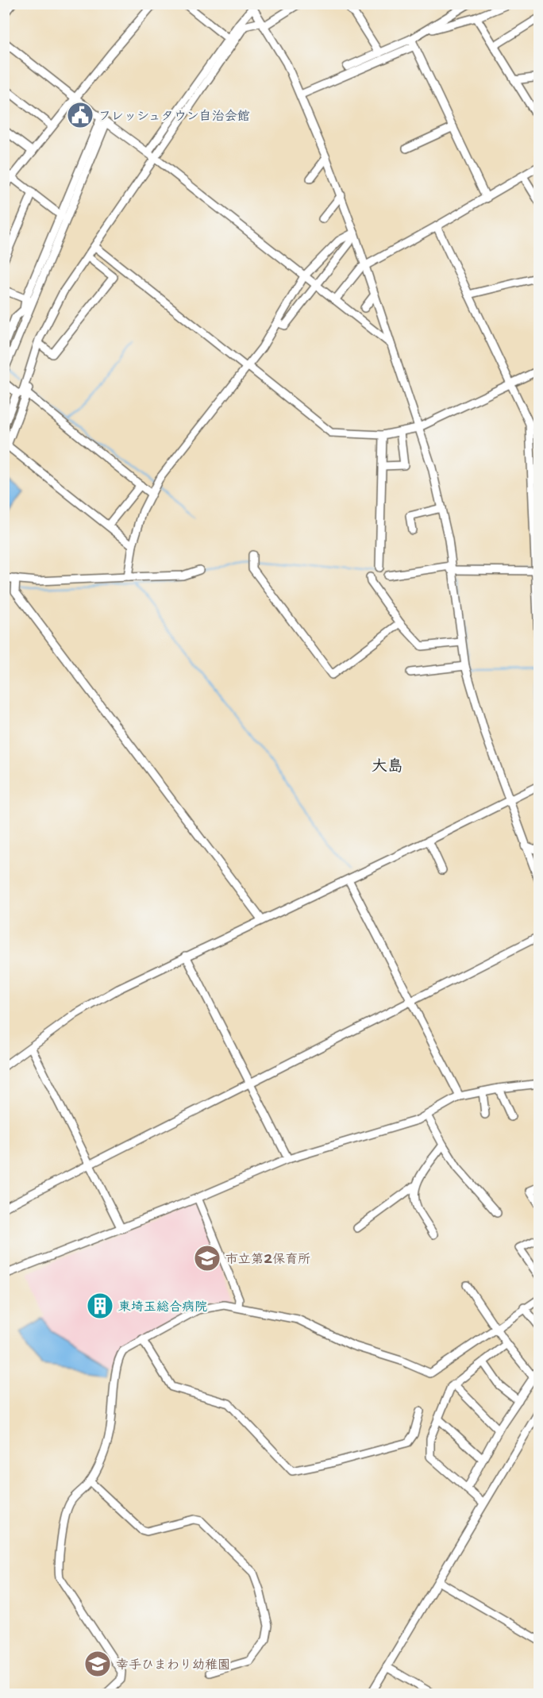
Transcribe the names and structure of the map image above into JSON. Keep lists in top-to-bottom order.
{
  "districts": ["大島"],
  "places": {
    "public building": ["フレッシュタウン自治会館"],
    "school or university": ["市立第2保育所", "幸手ひまわり幼稚園"],
    "building": ["東埼玉総合病院"]
  }
}
